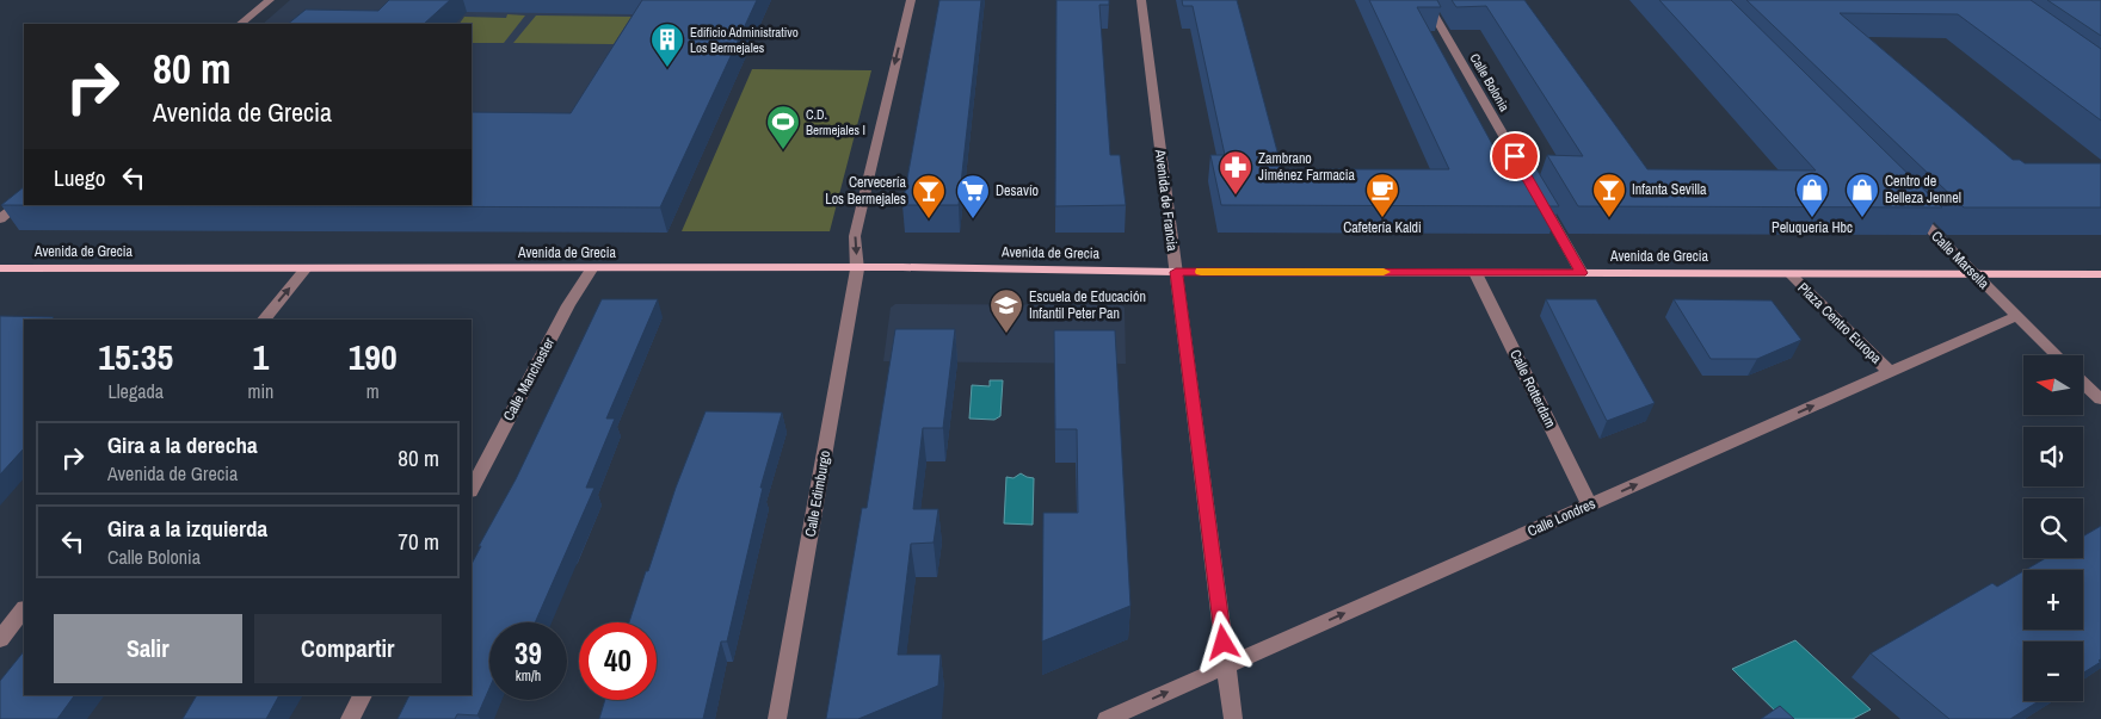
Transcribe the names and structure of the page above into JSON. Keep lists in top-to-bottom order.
{
  "streets": {
    "main road": ["Avenida de Grecia"],
    "street": [
      "Calle Bolonia",
      "Avenida de Francia",
      "Calle Marsella",
      "Plaza Centro Europa",
      "Calle Manchester",
      "Calle Rotterdam",
      "Calle Edimburgo",
      "Calle Londres"
    ]
  },
  "crossings": [
    ["Calle Bolonia", "Avenida de Grecia"],
    ["Avenida de Francia", "Avenida de Grecia"],
    ["Avenida de Francia", "Calle Londres"],
    ["Avenida de Grecia", "Calle Marsella"],
    ["Avenida de Grecia", "Plaza Centro Europa"],
    ["Avenida de Grecia", "Calle Manchester"],
    ["Avenida de Grecia", "Calle Rotterdam"],
    ["Avenida de Grecia", "Calle Edimburgo"],
    ["Calle Marsella", "Calle Londres"],
    ["Plaza Centro Europa", "Calle Londres"],
    ["Calle Rotterdam", "Calle Londres"]
  ],
  "one_way": ["Calle Edimburgo", "Calle Londres"],
  "places": {
    "building": ["Edificio Administrativo Los Bermejales"],
    "sports": ["C.D. Bermejales I"],
    "pharmacy": ["Zambrano Jiménez Farmacia"],
    "cafe": ["Cafetería Kaldi"],
    "bar": ["Infanta Sevilla", "Cervecería Los Bermejales"],
    "shop": ["Peluqueria Hbc", "Centro de Belleza Jennel"],
    "supermarket": ["Desavío"],
    "school or university": ["Escuela de Educación Infantil Peter Pan"]
  },
  "north": "left",
  "page": {
    "turn": ["80 m", "Avenida de Grecia"],
    "then": "Luego",
    "eta": [
      "15:35",
      "Llegada",
      "1",
      "min",
      "190",
      "m"
    ],
    "map_buttons": ["+", "−"],
    "list": [
      {
        "name": "Gira a la derecha",
        "note": "Avenida de Grecia",
        "value": "80 m"
      },
      {
        "name": "Gira a la izquierda",
        "note": "Calle Bolonia",
        "value": "70 m"
      }
    ],
    "buttons": ["Salir", "Compartir"],
    "speed": "39 km/h",
    "limit": "40"
  }
}
